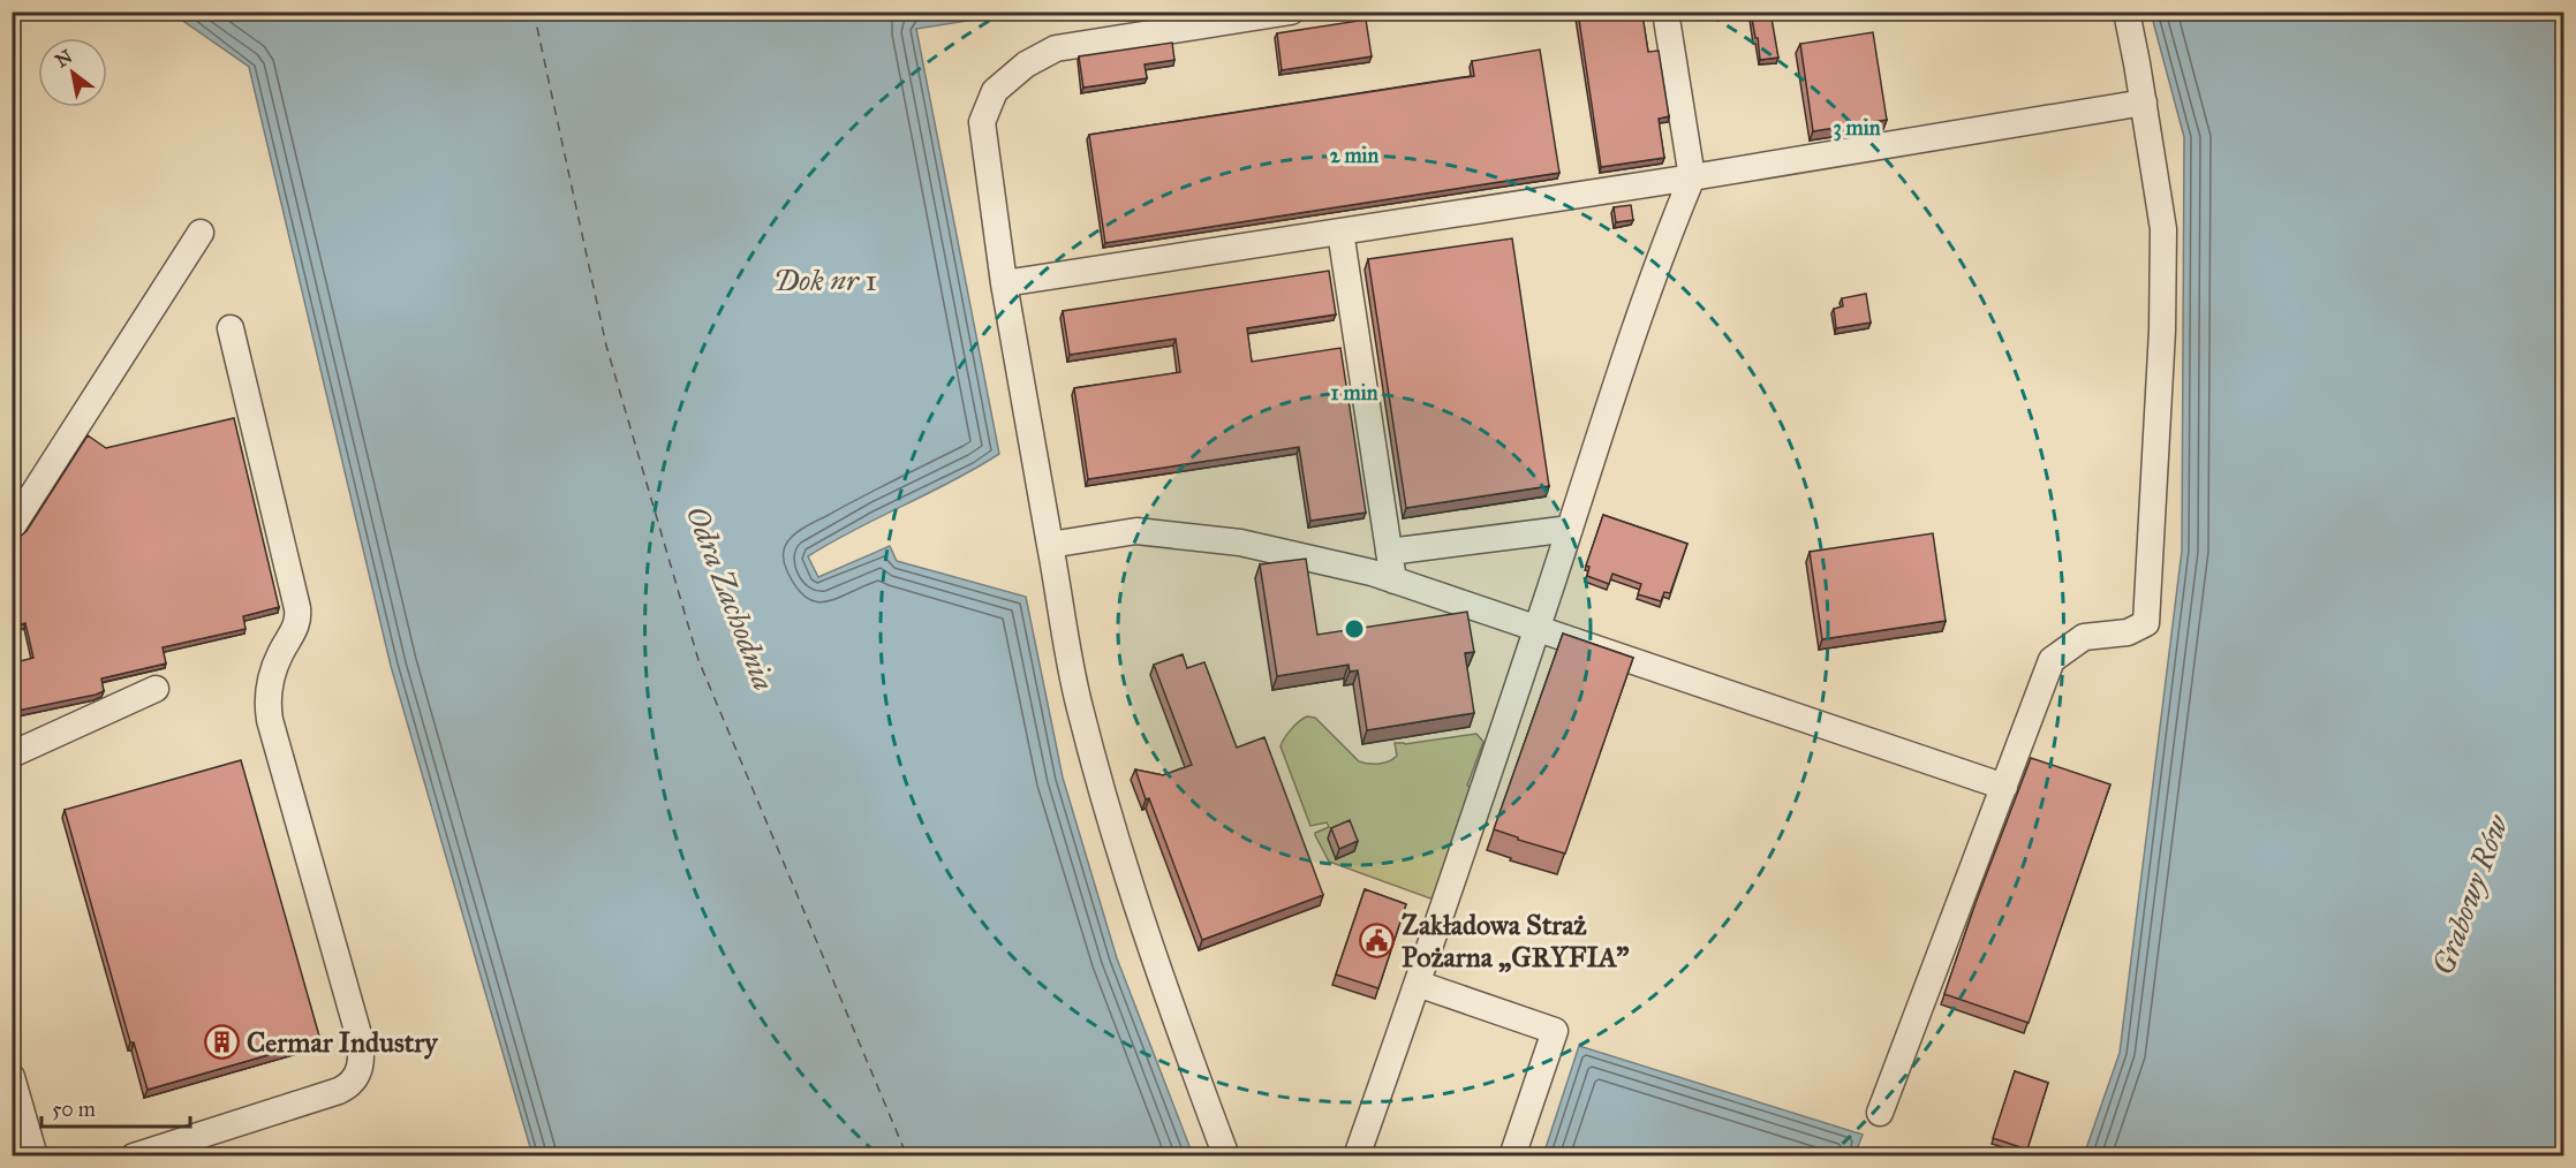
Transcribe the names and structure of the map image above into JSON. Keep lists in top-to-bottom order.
{
  "water": ["Dok nr 1", "Odra Zachodnia", "Grabowy Rów"],
  "places": {
    "public building": ["Zakładowa Straż Pożarna „GRYFIA”"],
    "building": ["Cermar Industry"]
  },
  "scale_bar": "50 m",
  "north": "top left",
  "rings": ["3 min", "2 min", "1 min"]
}
